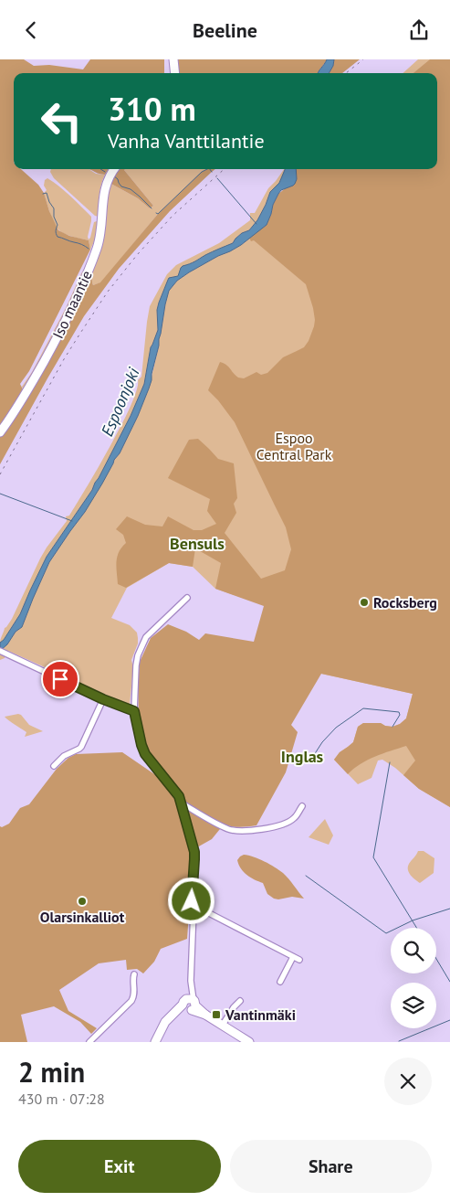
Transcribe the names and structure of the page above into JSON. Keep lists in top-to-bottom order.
{
  "streets": {
    "main road": ["Iso maantie"]
  },
  "districts": ["Bensuls", "Inglas"],
  "water": ["Espoonjoki"],
  "parks": ["Espoo Central Park"],
  "places": {
    "other": ["Rocksberg", "Olarsinkalliot"],
    "transit": ["Vantinmäki"]
  },
  "page": {
    "header": "Beeline",
    "turn": ["310 m", "Vanha Vanttilantie"],
    "heading": ["2 min", "430 m · 07:28"],
    "buttons": ["Exit", "Share"]
  }
}
